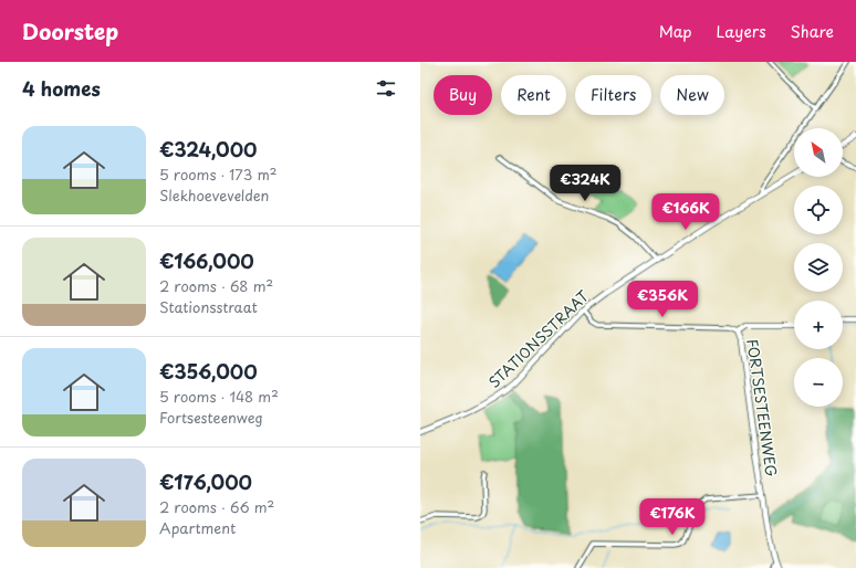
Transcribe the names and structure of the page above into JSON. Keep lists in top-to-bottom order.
{
  "streets": {
    "street": ["STATIONSSTRAAT", "FORTSESTEENWEG"]
  },
  "crossings": [
    ["STATIONSSTRAAT", "FORTSESTEENWEG"]
  ],
  "north": "top left",
  "page": {
    "header": "Doorstep",
    "nav": ["Map", "Layers", "Share"],
    "heading": "4 homes",
    "chip": [
      "Buy",
      "Rent",
      "Filters",
      "New"
    ],
    "list": [
      {
        "name": "€324,000",
        "note": "5 rooms · 173 m² · Slekhoevevelden"
      },
      {
        "name": "€166,000",
        "note": "2 rooms · 68 m² · Stationsstraat"
      },
      {
        "name": "€356,000",
        "note": "5 rooms · 148 m² · Fortsesteenweg"
      },
      {
        "name": "€176,000",
        "note": "2 rooms · 66 m² · Apartment"
      }
    ],
    "map_buttons": ["+", "−"],
    "price": [
      "€324K",
      "€166K",
      "€356K",
      "€176K"
    ]
  }
}
